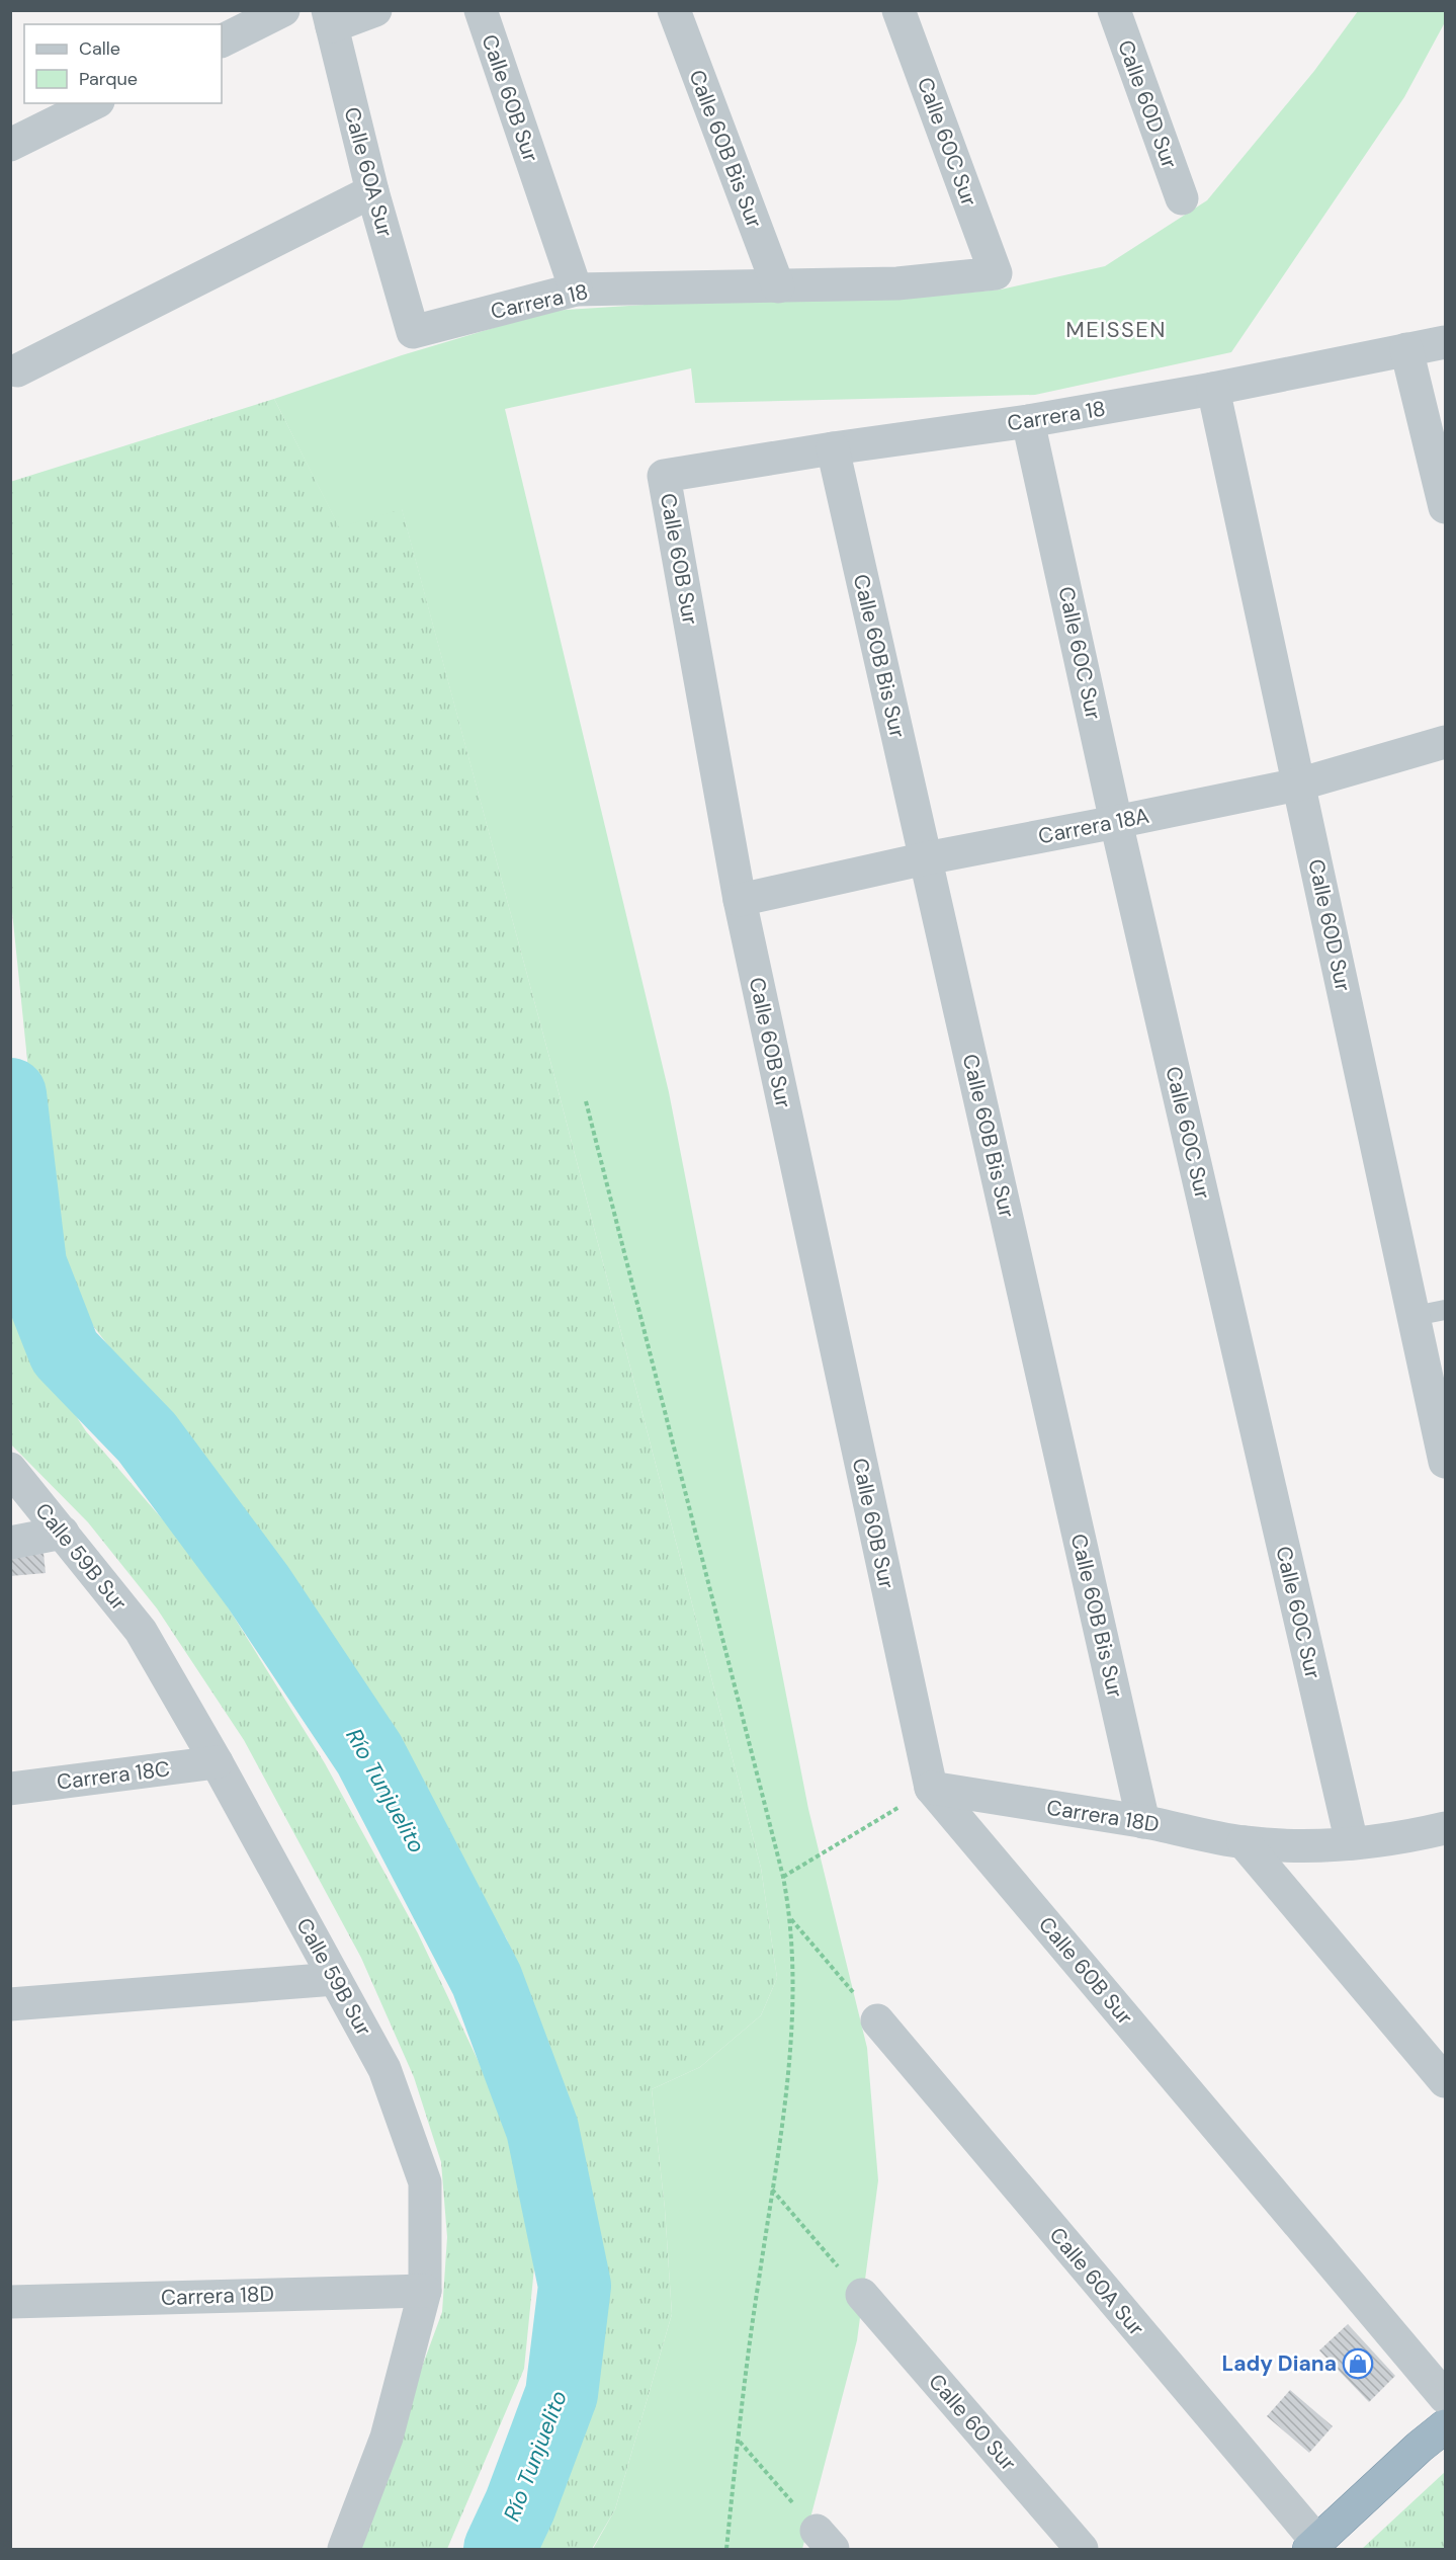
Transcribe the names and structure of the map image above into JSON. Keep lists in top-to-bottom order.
{
  "streets": {
    "street": [
      "Calle 60B Sur",
      "Calle 60D Sur",
      "Calle 60C Sur",
      "Calle 60B Bis Sur",
      "Calle 60A Sur",
      "Carrera 18",
      "Carrera 18A",
      "Calle 59B Sur",
      "Carrera 18C",
      "Carrera 18D",
      "Calle 60 Sur"
    ]
  },
  "crossings": [
    ["Calle 60B Sur", "Carrera 18"],
    ["Calle 60B Sur", "Carrera 18A"],
    ["Calle 60B Sur", "Carrera 18D"],
    ["Calle 60D Sur", "Carrera 18"],
    ["Calle 60D Sur", "Carrera 18A"],
    ["Calle 60C Sur", "Carrera 18"],
    ["Calle 60C Sur", "Carrera 18A"],
    ["Calle 60C Sur", "Carrera 18D"],
    ["Calle 60B Bis Sur", "Carrera 18"],
    ["Calle 60B Bis Sur", "Carrera 18A"],
    ["Calle 60B Bis Sur", "Carrera 18D"],
    ["Calle 60A Sur", "Carrera 18"],
    ["Calle 59B Sur", "Carrera 18C"],
    ["Calle 59B Sur", "Carrera 18D"]
  ],
  "districts": ["MEISSEN"],
  "water": ["Río Tunjuelito"],
  "places": {
    "shop": ["Lady Diana"]
  },
  "legend": ["Calle", "Parque"]
}
